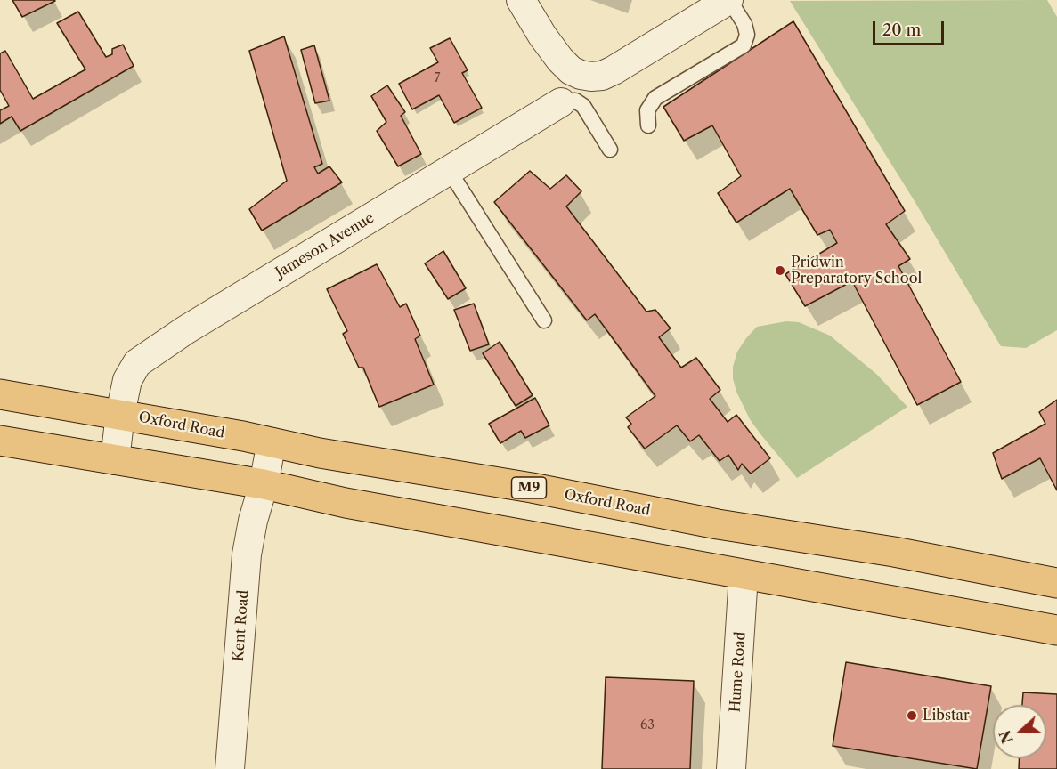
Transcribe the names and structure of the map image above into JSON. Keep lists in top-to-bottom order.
{
  "streets": {
    "main road": ["Oxford Road", "M9"],
    "street": ["Jameson Avenue", "Kent Road", "Hume Road"]
  },
  "crossings": [
    ["Jameson Avenue", "Oxford Road"],
    ["Oxford Road", "Kent Road"]
  ],
  "places": ["Pridwin Preparatory School", "Libstar"],
  "house_numbers": ["7", "63"],
  "scale_bar": "20 m",
  "north": "left"
}
